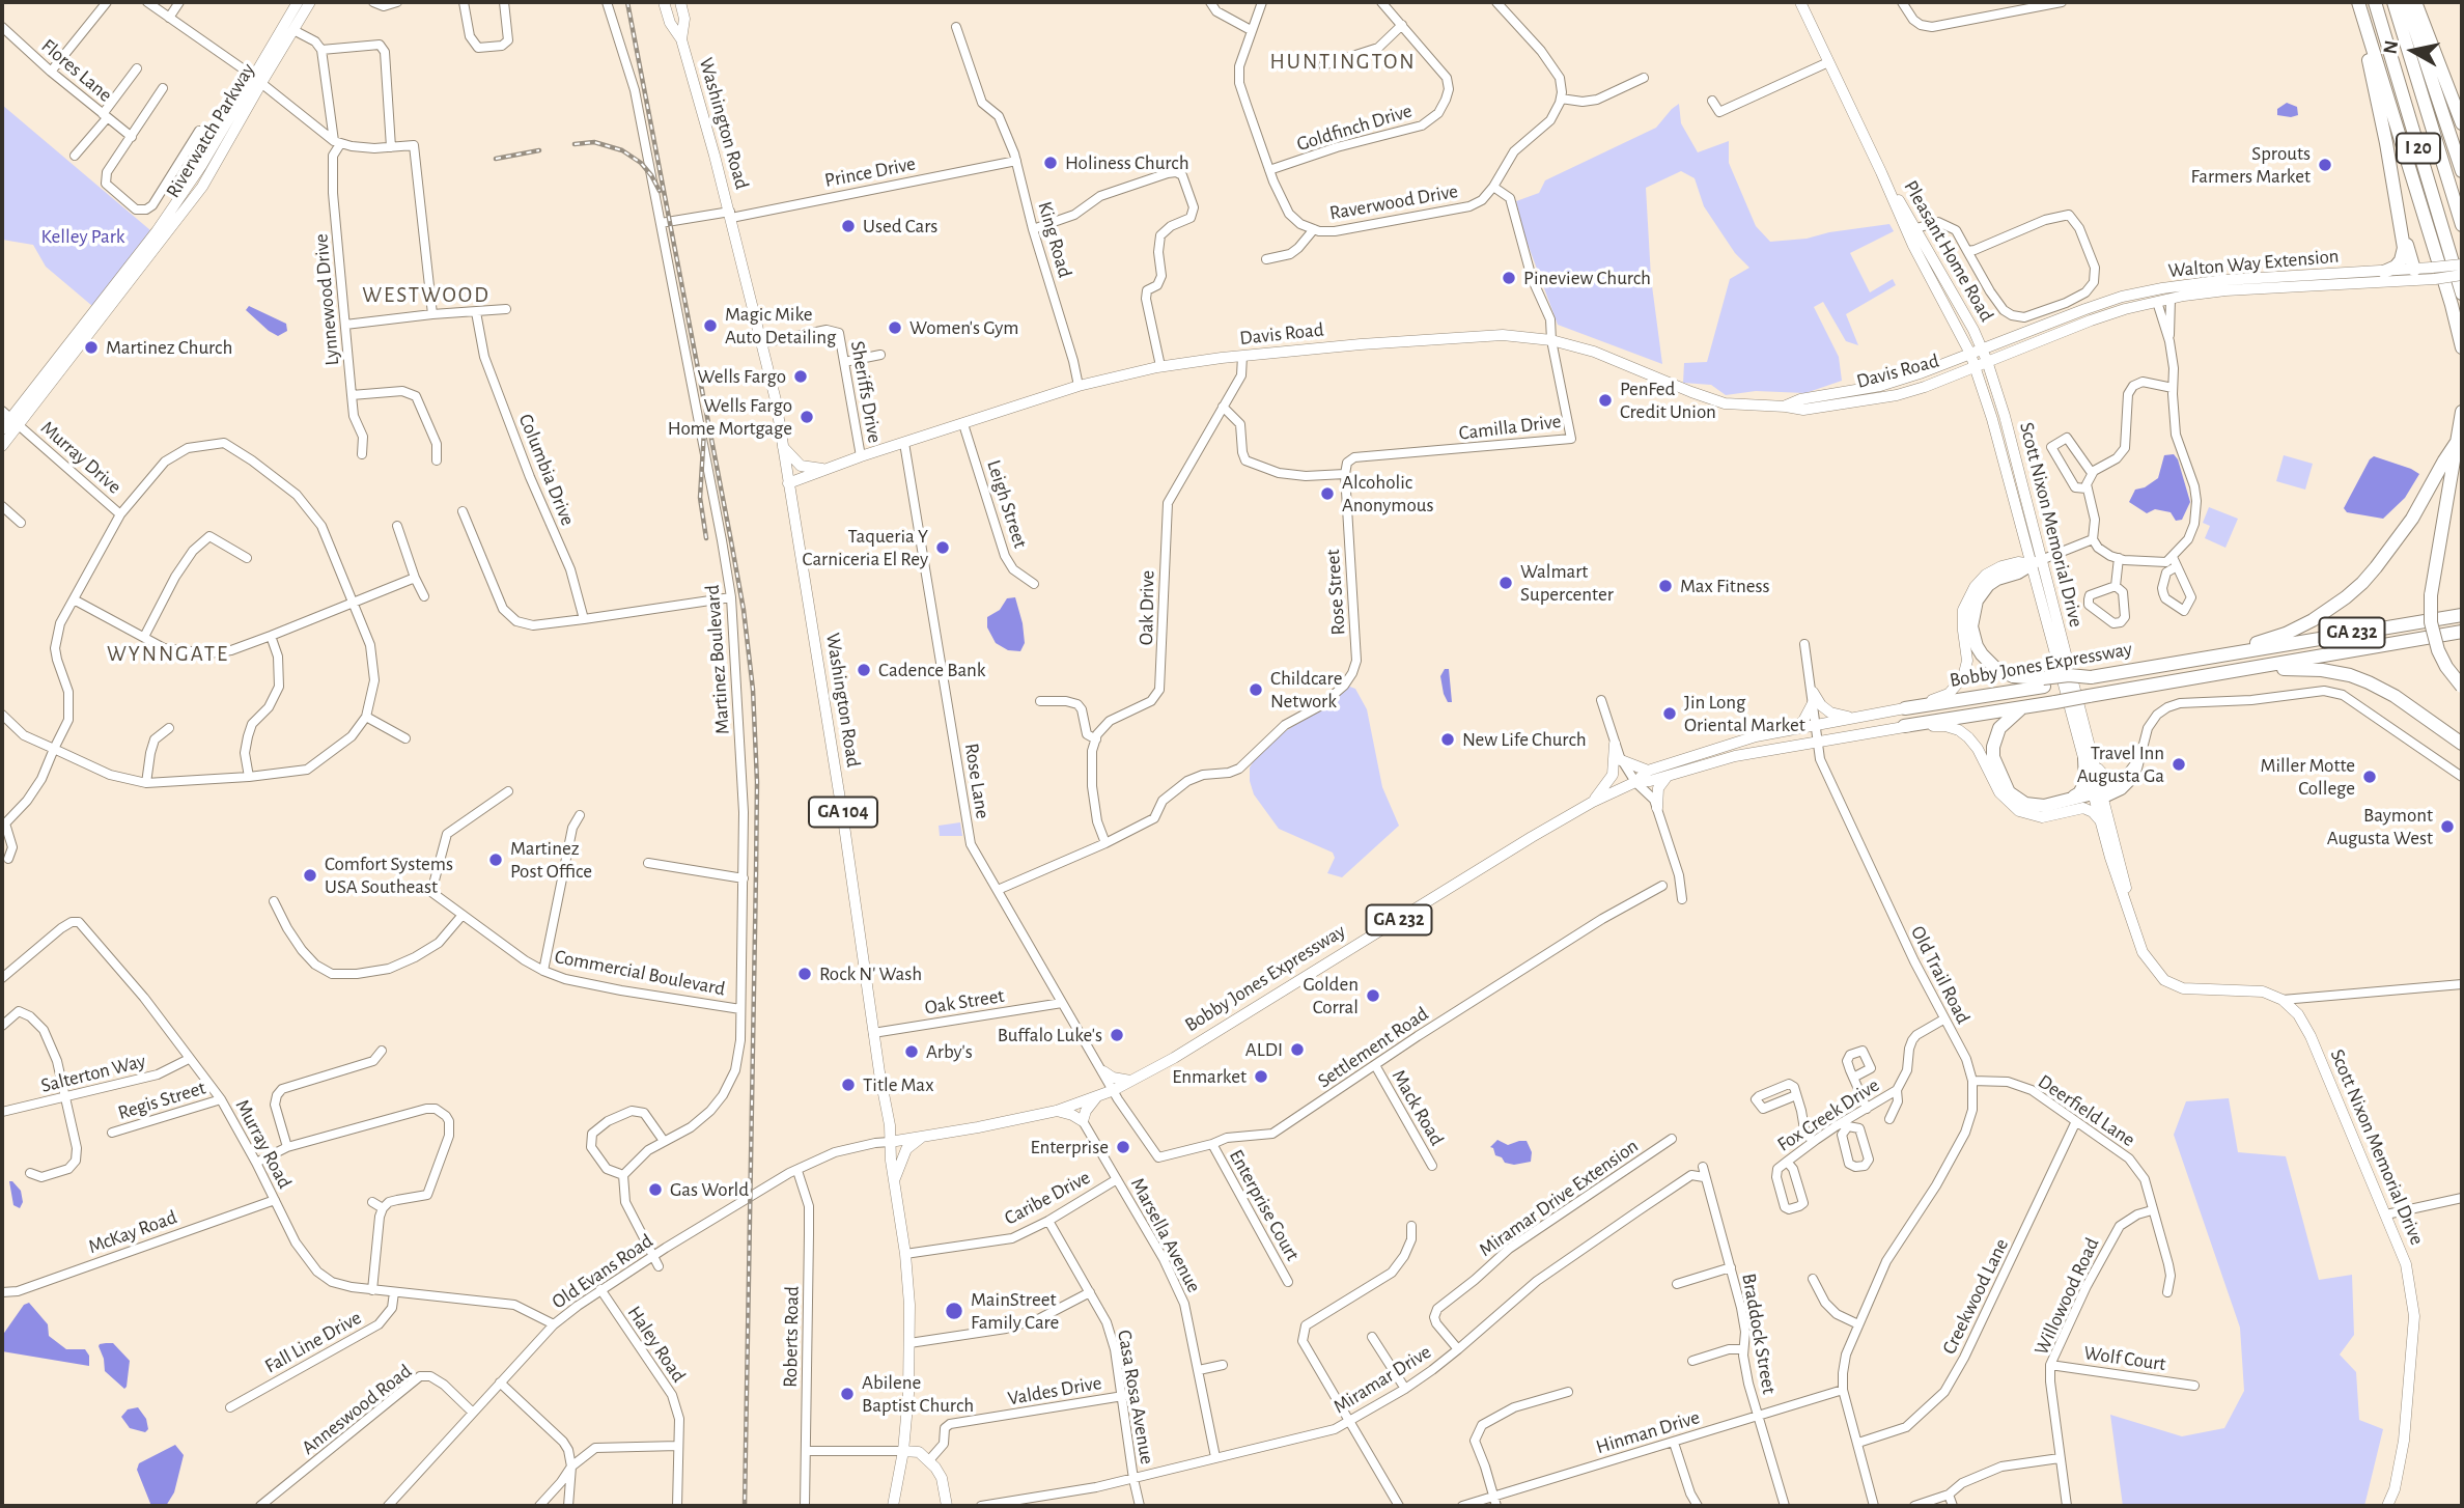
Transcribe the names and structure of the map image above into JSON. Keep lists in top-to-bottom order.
{
  "streets": {
    "highway": ["I 20", "GA 232", "Bobby Jones Expressway"],
    "main road": [
      "Washington Road",
      "Riverwatch Parkway",
      "Pleasant Home Road",
      "Walton Way Extension",
      "Davis Road",
      "Scott Nixon Memorial Drive",
      "GA 104"
    ],
    "street": [
      "Flores Lane",
      "Goldfinch Drive",
      "Prince Drive",
      "Raverwood Drive",
      "King Road",
      "Lynnewood Drive",
      "Sheriffs Drive",
      "Camilla Drive",
      "Murray Drive",
      "Columbia Drive",
      "Leigh Street",
      "Rose Street",
      "Oak Drive",
      "Martinez Boulevard",
      "Rose Lane",
      "Commercial Boulevard",
      "Old Trail Road",
      "Oak Street",
      "Settlement Road",
      "Salterton Way",
      "Regis Street",
      "Mack Road",
      "Deerfield Lane",
      "Fox Creek Drive",
      "Murray Road",
      "Caribe Drive",
      "Miramar Drive Extension",
      "Enterprise Court",
      "McKay Road",
      "Marsella Avenue",
      "Old Evans Road",
      "Creekwood Lane",
      "Willowood Road",
      "Braddock Street",
      "Roberts Road",
      "Fall Line Drive",
      "Haley Road",
      "Wolf Court",
      "Miramar Drive",
      "Valdes Drive",
      "Casa Rosa Avenue",
      "Anneswood Road",
      "Hinman Drive"
    ]
  },
  "crossings": [
    ["Washington Road", "Prince Drive"],
    ["Washington Road", "Davis Road"],
    ["Washington Road", "Sheriffs Drive"],
    ["Washington Road", "Bobby Jones Expressway"],
    ["Washington Road", "Oak Street"],
    ["Washington Road", "Caribe Drive"],
    ["Washington Road", "Old Evans Road"],
    ["Goldfinch Drive", "Raverwood Drive"],
    ["Riverwatch Parkway", "Murray Drive"],
    ["Prince Drive", "King Road"],
    ["Prince Drive", "Martinez Boulevard"],
    ["King Road", "Davis Road"],
    ["Pleasant Home Road", "Walton Way Extension"],
    ["Pleasant Home Road", "Davis Road"],
    ["Pleasant Home Road", "Scott Nixon Memorial Drive"],
    ["Walton Way Extension", "Davis Road"],
    ["Walton Way Extension", "Scott Nixon Memorial Drive"],
    ["Davis Road", "Sheriffs Drive"],
    ["Davis Road", "Camilla Drive"],
    ["Davis Road", "Leigh Street"],
    ["Davis Road", "Scott Nixon Memorial Drive"],
    ["Davis Road", "Oak Drive"],
    ["Davis Road", "Rose Lane"],
    ["Camilla Drive", "Rose Street"],
    ["Rose Street", "Rose Lane"],
    ["Martinez Boulevard", "Commercial Boulevard"],
    ["Bobby Jones Expressway", "Rose Lane"],
    ["Bobby Jones Expressway", "Old Trail Road"],
    ["Bobby Jones Expressway", "Settlement Road"],
    ["Bobby Jones Expressway", "Old Evans Road"],
    ["Rose Lane", "Oak Street"],
    ["Rose Lane", "Settlement Road"],
    ["Old Trail Road", "Deerfield Lane"],
    ["Old Trail Road", "Fox Creek Drive"],
    ["Old Trail Road", "Hinman Drive"],
    ["Settlement Road", "Mack Road"],
    ["Settlement Road", "Enterprise Court"],
    ["Salterton Way", "Murray Road"],
    ["Regis Street", "Murray Road"],
    ["Deerfield Lane", "Creekwood Lane"],
    ["Deerfield Lane", "Willowood Road"],
    ["Murray Road", "McKay Road"],
    ["Murray Road", "Old Evans Road"],
    ["Murray Road", "Fall Line Drive"],
    ["Caribe Drive", "Marsella Avenue"],
    ["Caribe Drive", "Casa Rosa Avenue"],
    ["Miramar Drive Extension", "Miramar Drive"],
    ["Marsella Avenue", "Miramar Drive"],
    ["Old Evans Road", "Roberts Road"],
    ["Old Evans Road", "Haley Road"],
    ["Old Evans Road", "Anneswood Road"],
    ["Willowood Road", "Wolf Court"],
    ["Braddock Street", "Miramar Drive"],
    ["Braddock Street", "Hinman Drive"],
    ["Miramar Drive", "Casa Rosa Avenue"],
    ["Valdes Drive", "Casa Rosa Avenue"]
  ],
  "districts": ["HUNTINGTON", "WESTWOOD", "WYNNGATE"],
  "parks": ["Kelley Park"],
  "places": [
    "Holiness Church",
    "Sprouts Farmers Market",
    "Used Cars",
    "Pineview Church",
    "Magic Mike Auto Detailing",
    "Women's Gym",
    "Martinez Church",
    "Wells Fargo",
    "PenFed Credit Union",
    "Wells Fargo Home Mortgage",
    "Alcoholic Anonymous",
    "Taqueria Y Carniceria El Rey",
    "Walmart Supercenter",
    "Max Fitness",
    "Cadence Bank",
    "Childcare Network",
    "Jin Long Oriental Market",
    "New Life Church",
    "Travel Inn Augusta Ga",
    "Miller Motte College",
    "Baymont Augusta West",
    "Martinez Post Office",
    "Comfort Systems USA Southeast",
    "Rock N' Wash",
    "Golden Corral",
    "Buffalo Luke's",
    "ALDI",
    "Arby's",
    "Enmarket",
    "Title Max",
    "Enterprise",
    "Gas World",
    "MainStreet Family Care",
    "Abilene Baptist Church"
  ],
  "north": "left"
}
